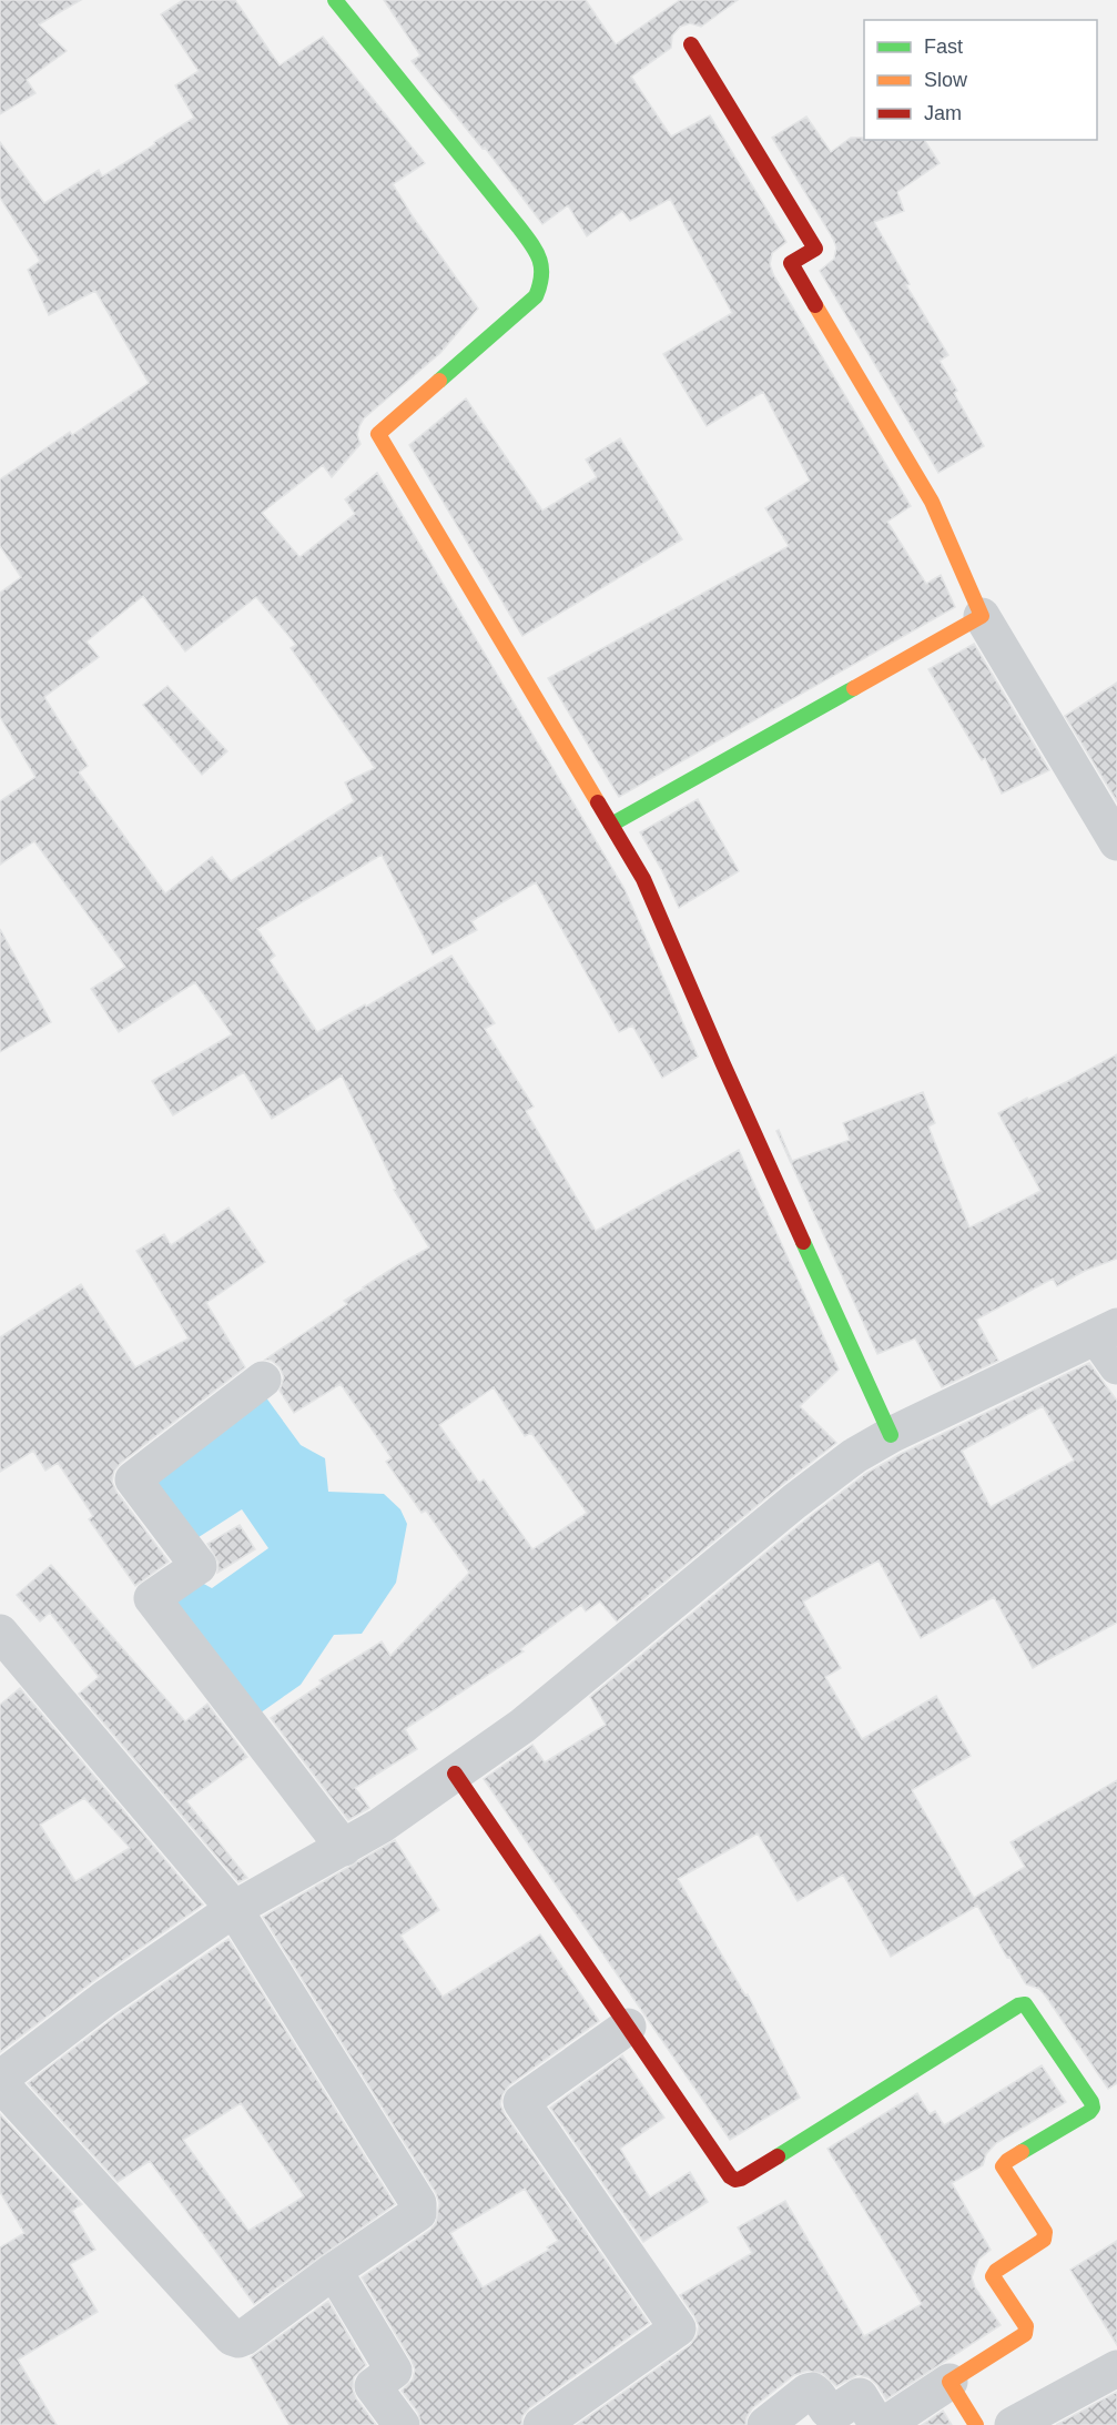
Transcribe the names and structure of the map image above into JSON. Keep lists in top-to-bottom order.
{
  "legend": ["Fast", "Slow", "Jam"]
}
